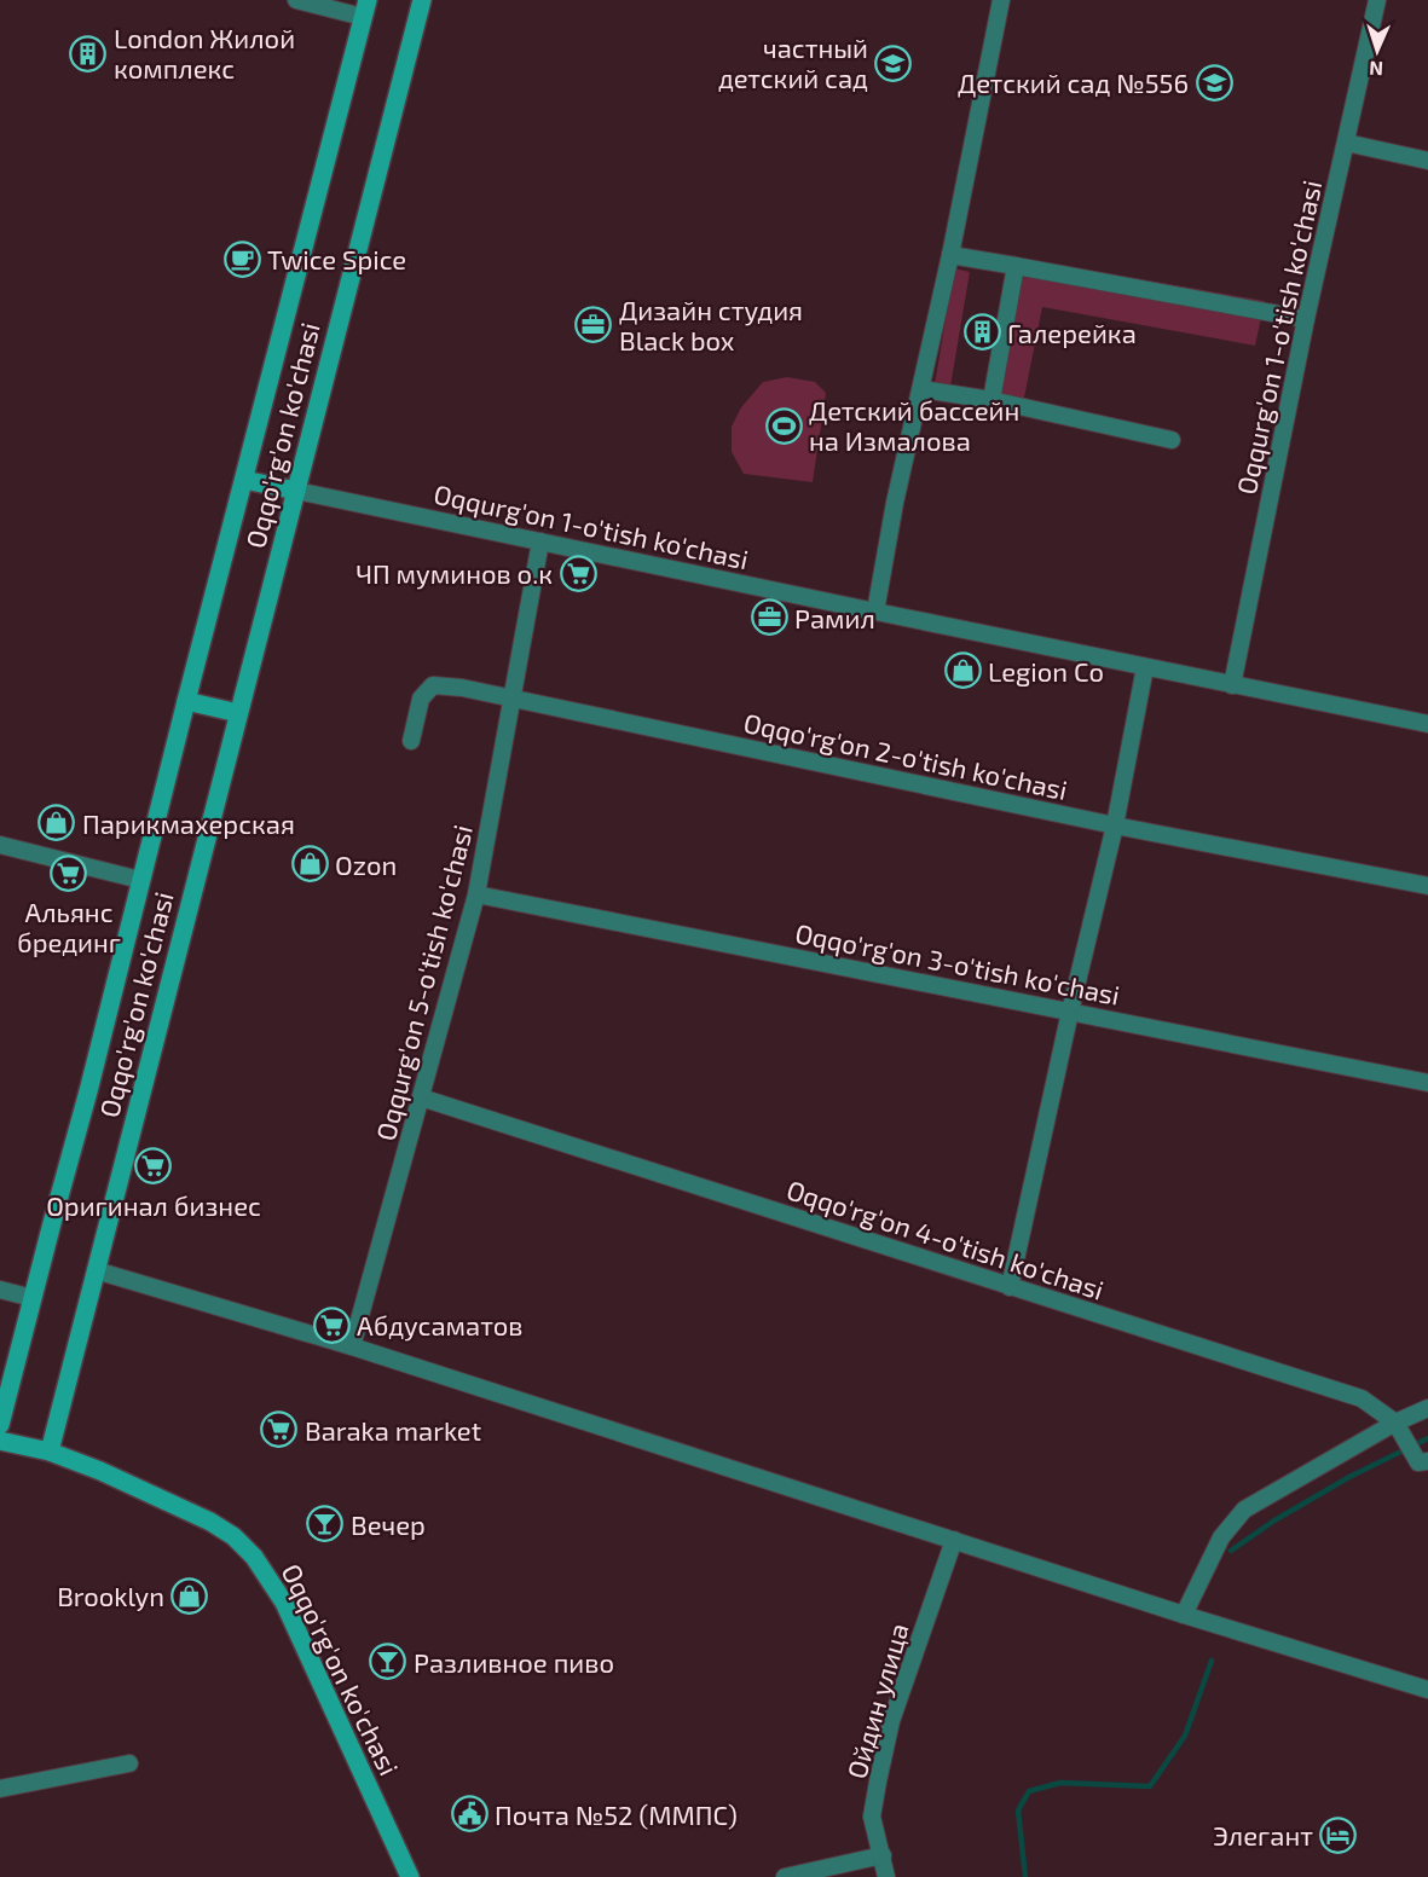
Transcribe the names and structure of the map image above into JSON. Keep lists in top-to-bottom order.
{
  "streets": {
    "main road": ["Oqqo'rg'on ko'chasi"],
    "street": [
      "Oqqurg'on 1-o'tish ko'chasi",
      "Oqqo'rg'on 2-o'tish ko'chasi",
      "Oqqo'rg'on 3-o'tish ko'chasi",
      "Oqqurg'on 5-o'tish ko'chasi",
      "Oqqo'rg'on 4-o'tish ko'chasi",
      "Ойдин улица"
    ]
  },
  "crossings": [
    ["Oqqurg'on 1-o'tish ko'chasi", "Oqqo'rg'on ko'chasi"],
    ["Oqqurg'on 1-o'tish ko'chasi", "Oqqurg'on 5-o'tish ko'chasi"],
    ["Oqqo'rg'on 2-o'tish ko'chasi", "Oqqurg'on 5-o'tish ko'chasi"],
    ["Oqqo'rg'on 3-o'tish ko'chasi", "Oqqurg'on 5-o'tish ko'chasi"],
    ["Oqqurg'on 5-o'tish ko'chasi", "Oqqo'rg'on 4-o'tish ko'chasi"]
  ],
  "places": {
    "building": ["London Жилой комплекс", "Галерейка"],
    "school or university": ["частный детский сад", "Детский сад №556"],
    "cafe": ["Twice Spice"],
    "office": ["Дизайн студия Black box", "Рамил"],
    "sports": ["Детский бассейн на Измалова"],
    "supermarket": [
      "ЧП муминов о.к",
      "Альянс брединг",
      "Оригинал бизнес",
      "Абдусаматов",
      "Baraka market"
    ],
    "shop": [
      "Legion Co",
      "Парикмахерская",
      "Ozon",
      "Brooklyn"
    ],
    "bar": ["Вечер", "Разливное пиво"],
    "public building": ["Почта №52 (ММПС)"],
    "hotel": ["Элегант"]
  },
  "north": "bottom"
}
